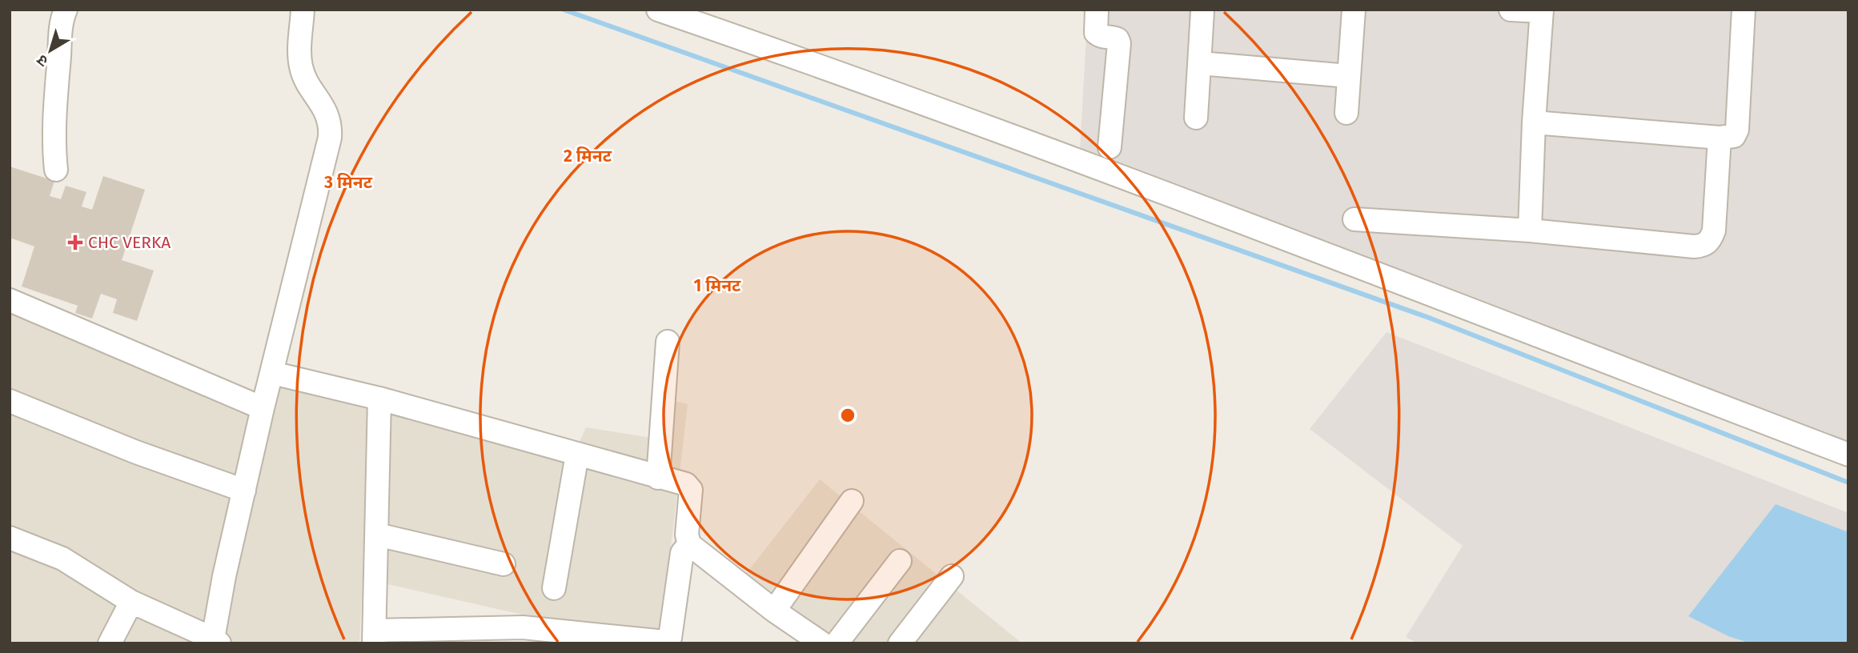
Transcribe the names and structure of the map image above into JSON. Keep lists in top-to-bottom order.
{
  "places": {
    "health": ["CHC VERKA"]
  },
  "north": "bottom left",
  "rings": ["2 मिनट", "3 मिनट", "1 मिनट"]
}
